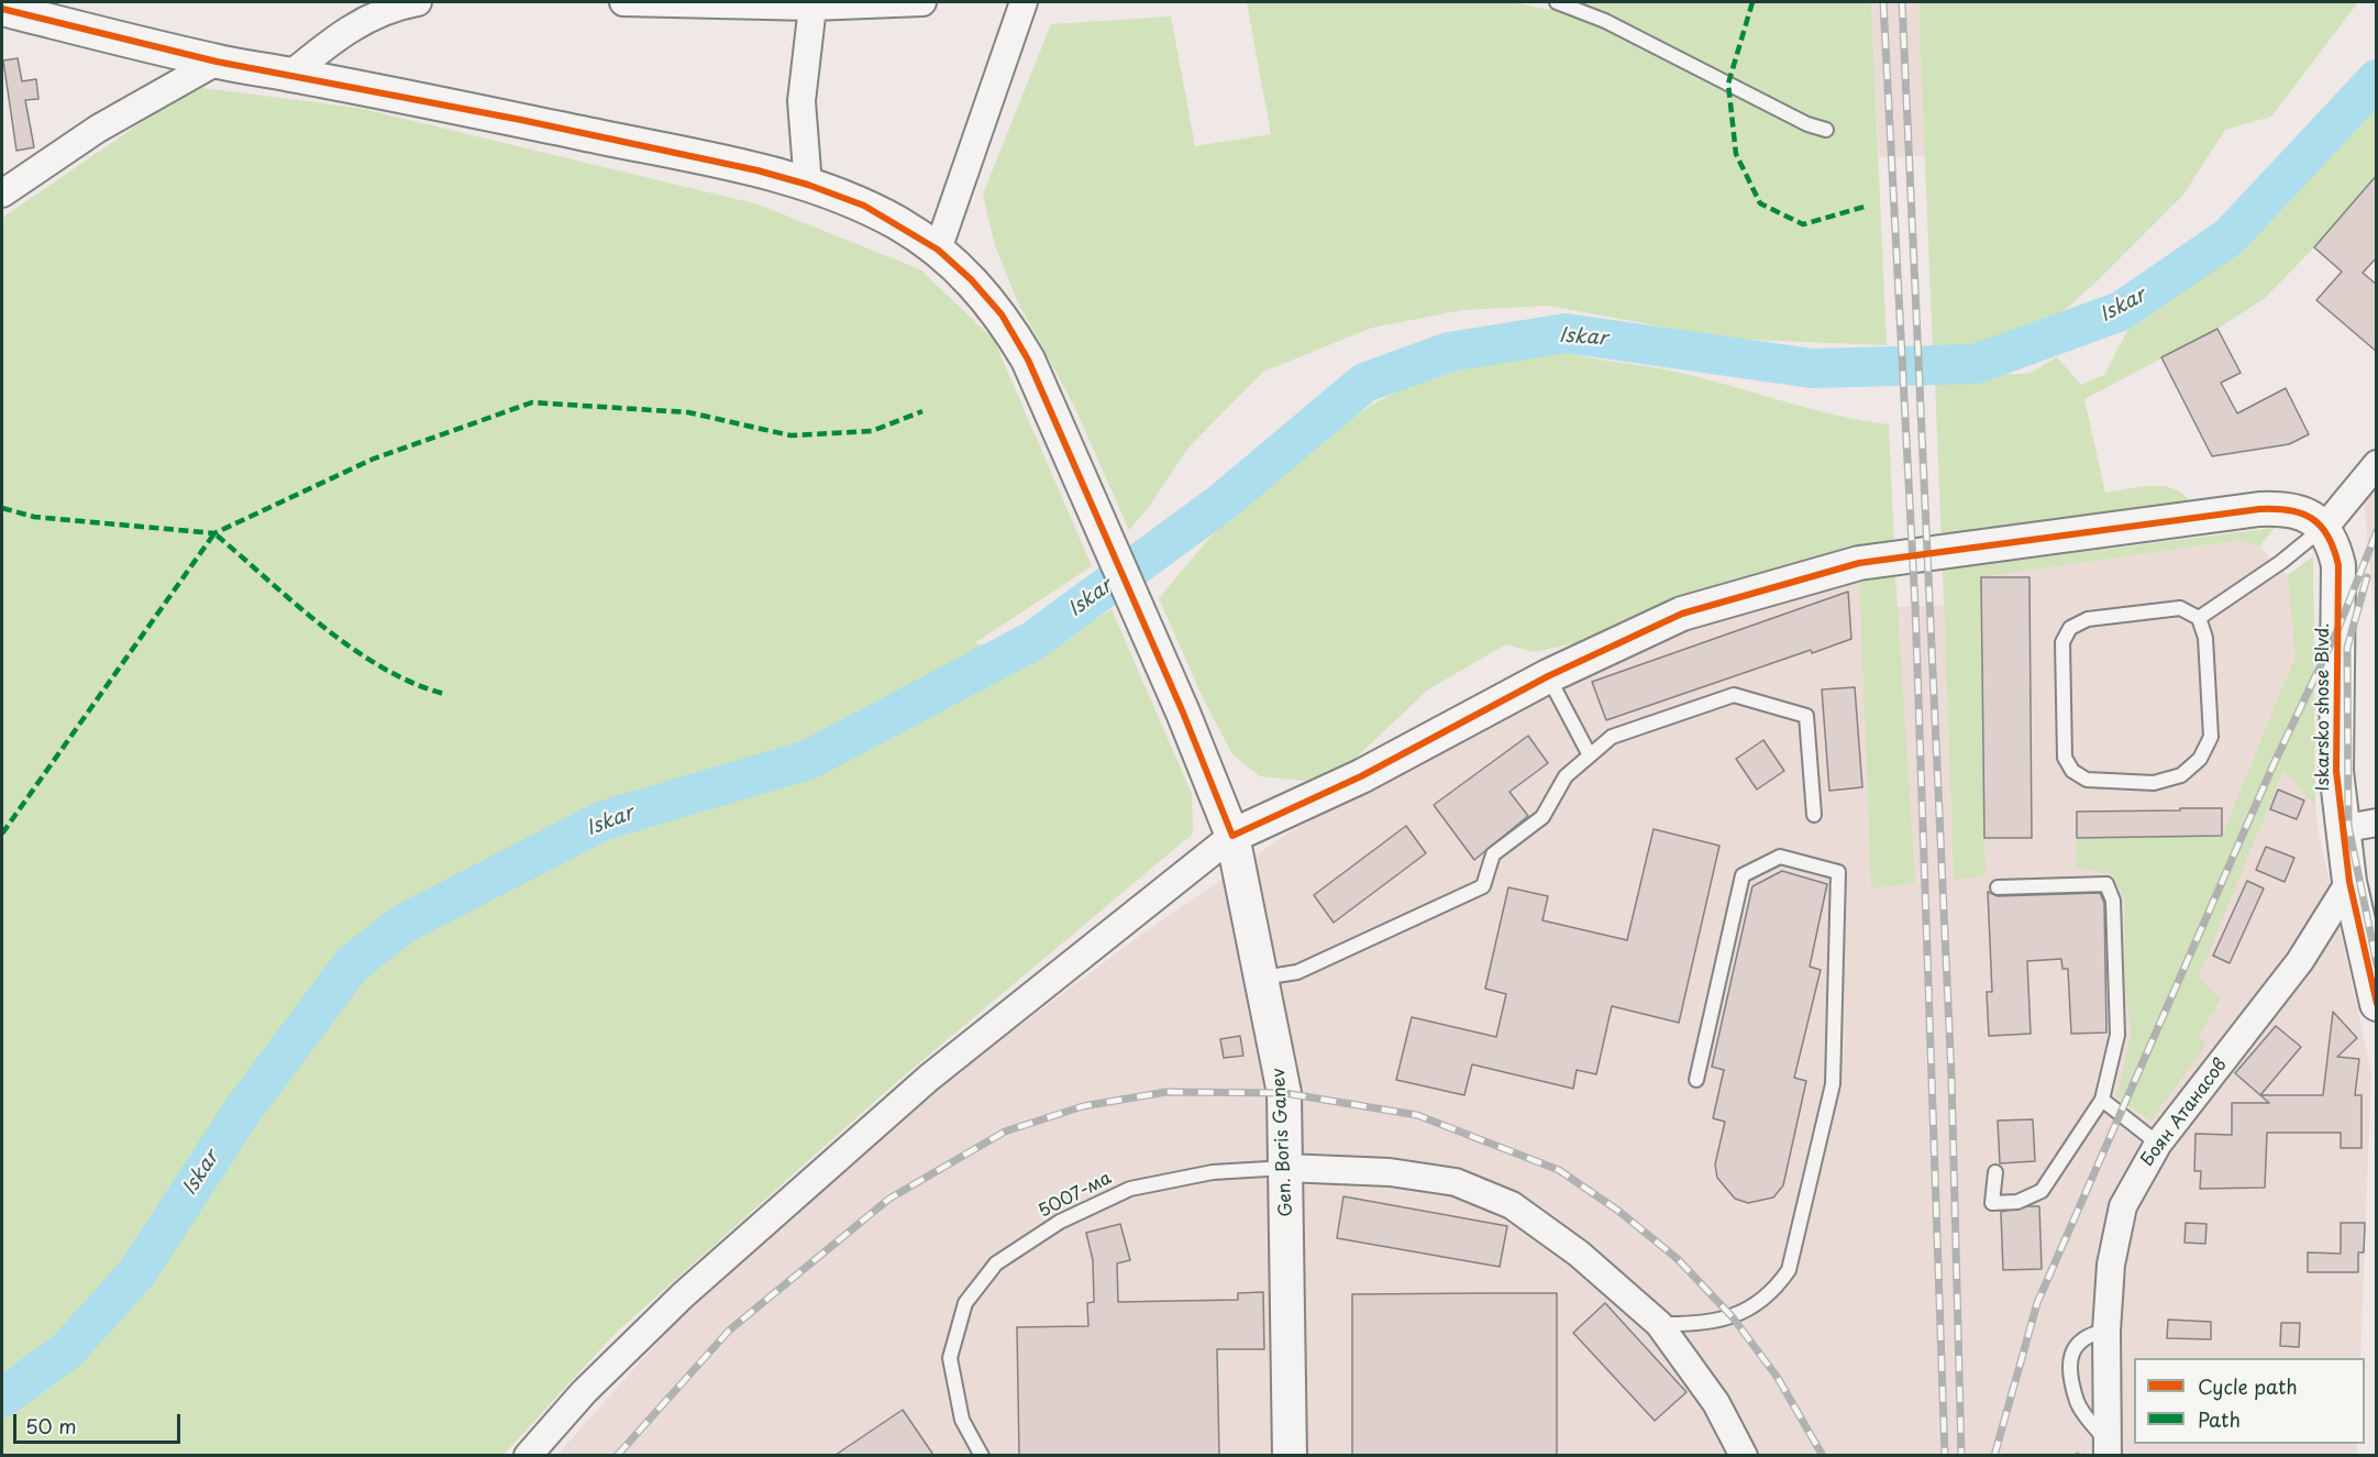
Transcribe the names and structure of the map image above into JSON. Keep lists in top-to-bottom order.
{
  "streets": {
    "street": ["Iskarsko shose Blvd.", "Боян Атанасов", "Gen. Boris Ganev"],
    "lane": ["5007-ма"]
  },
  "crossings": [
    ["Iskarsko shose Blvd.", "Боян Атанасов"],
    ["Gen. Boris Ganev", "5007-ма"]
  ],
  "water": ["Iskar"],
  "legend": ["Cycle path", "Path"],
  "scale_bar": "50 m"
}
